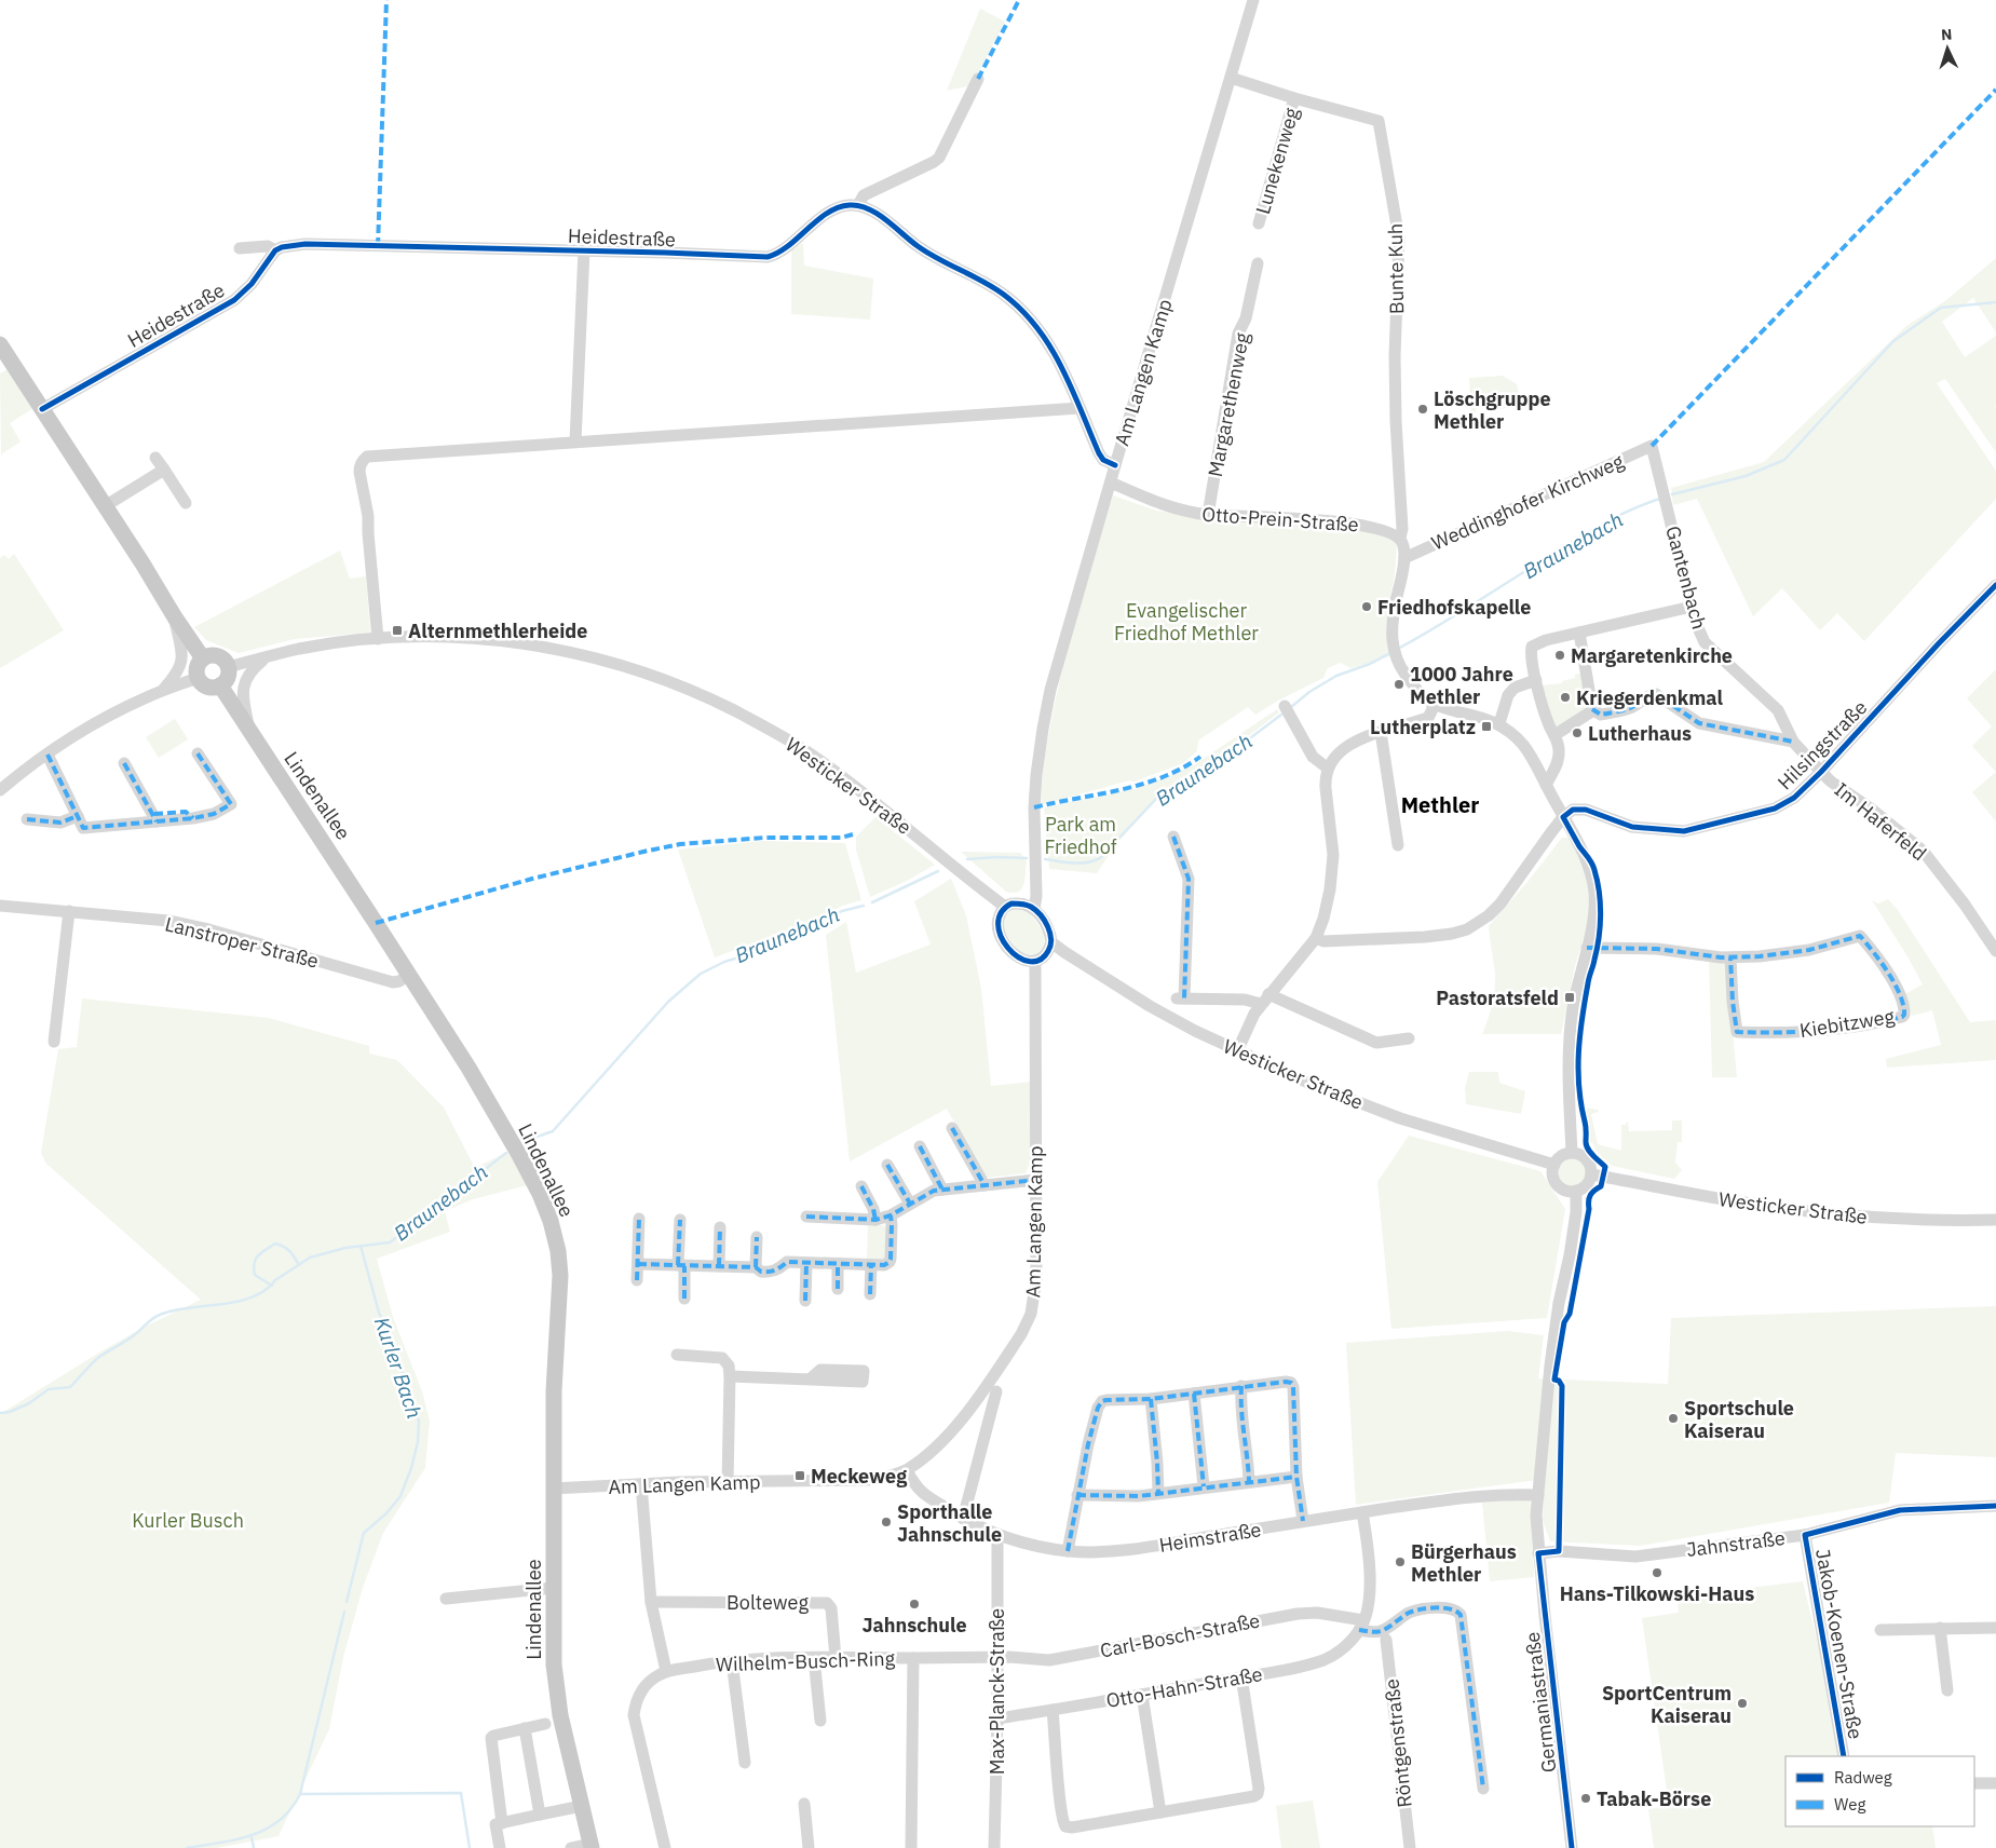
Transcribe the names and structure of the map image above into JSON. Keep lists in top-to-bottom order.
{
  "streets": {
    "main road": ["Lindenallee"],
    "street": [
      "Lunekenweg",
      "Heidestraße",
      "Bunte Kuh",
      "Am Langen Kamp",
      "Margarethenweg",
      "Weddinghofer Kirchweg",
      "Otto-Prein-Straße",
      "Gantenbach",
      "Hilsingstraße",
      "Westicker Straße",
      "Im Haferfeld",
      "Lanstroper Straße",
      "Kiebitzweg",
      "Heimstraße",
      "Jahnstraße",
      "Bolteweg",
      "Carl-Bosch-Straße",
      "Jakob-Koenen-Straße",
      "Wilhelm-Busch-Ring",
      "Otto-Hahn-Straße",
      "Max-Planck-Straße",
      "Germaniastraße",
      "Röntgenstraße"
    ]
  },
  "crossings": [
    ["Lunekenweg", "Bunte Kuh"],
    ["Bunte Kuh", "Am Langen Kamp"],
    ["Bunte Kuh", "Otto-Prein-Straße"],
    ["Am Langen Kamp", "Otto-Prein-Straße"],
    ["Am Langen Kamp", "Westicker Straße"],
    ["Am Langen Kamp", "Lindenallee"],
    ["Am Langen Kamp", "Heimstraße"],
    ["Margarethenweg", "Otto-Prein-Straße"],
    ["Weddinghofer Kirchweg", "Gantenbach"],
    ["Gantenbach", "Hilsingstraße"],
    ["Gantenbach", "Im Haferfeld"],
    ["Hilsingstraße", "Im Haferfeld"],
    ["Westicker Straße", "Lindenallee"],
    ["Westicker Straße", "Germaniastraße"],
    ["Lindenallee", "Lanstroper Straße"],
    ["Heimstraße", "Max-Planck-Straße"],
    ["Heimstraße", "Germaniastraße"],
    ["Jahnstraße", "Jakob-Koenen-Straße"],
    ["Jahnstraße", "Germaniastraße"],
    ["Bolteweg", "Wilhelm-Busch-Ring"],
    ["Carl-Bosch-Straße", "Wilhelm-Busch-Ring"],
    ["Carl-Bosch-Straße", "Otto-Hahn-Straße"],
    ["Carl-Bosch-Straße", "Max-Planck-Straße"],
    ["Wilhelm-Busch-Ring", "Max-Planck-Straße"],
    ["Otto-Hahn-Straße", "Max-Planck-Straße"]
  ],
  "districts": ["Methler"],
  "water": ["Braunebach", "Kurler Bach"],
  "parks": ["Evangelischer Friedhof Methler", "Park am Friedhof", "Kurler Busch"],
  "places": {
    "other": [
      "Löschgruppe Methler",
      "Friedhofskapelle",
      "Margaretenkirche",
      "1000 Jahre Methler",
      "Kriegerdenkmal",
      "Lutherhaus",
      "Sportschule Kaiserau",
      "Sporthalle Jahnschule",
      "Bürgerhaus Methler",
      "Hans-Tilkowski-Haus",
      "Jahnschule",
      "SportCentrum Kaiserau",
      "Tabak-Börse"
    ],
    "transit": [
      "Alternmethlerheide",
      "Lutherplatz",
      "Pastoratsfeld",
      "Meckeweg"
    ]
  },
  "legend": ["Radweg", "Weg"],
  "north": "top"
}
